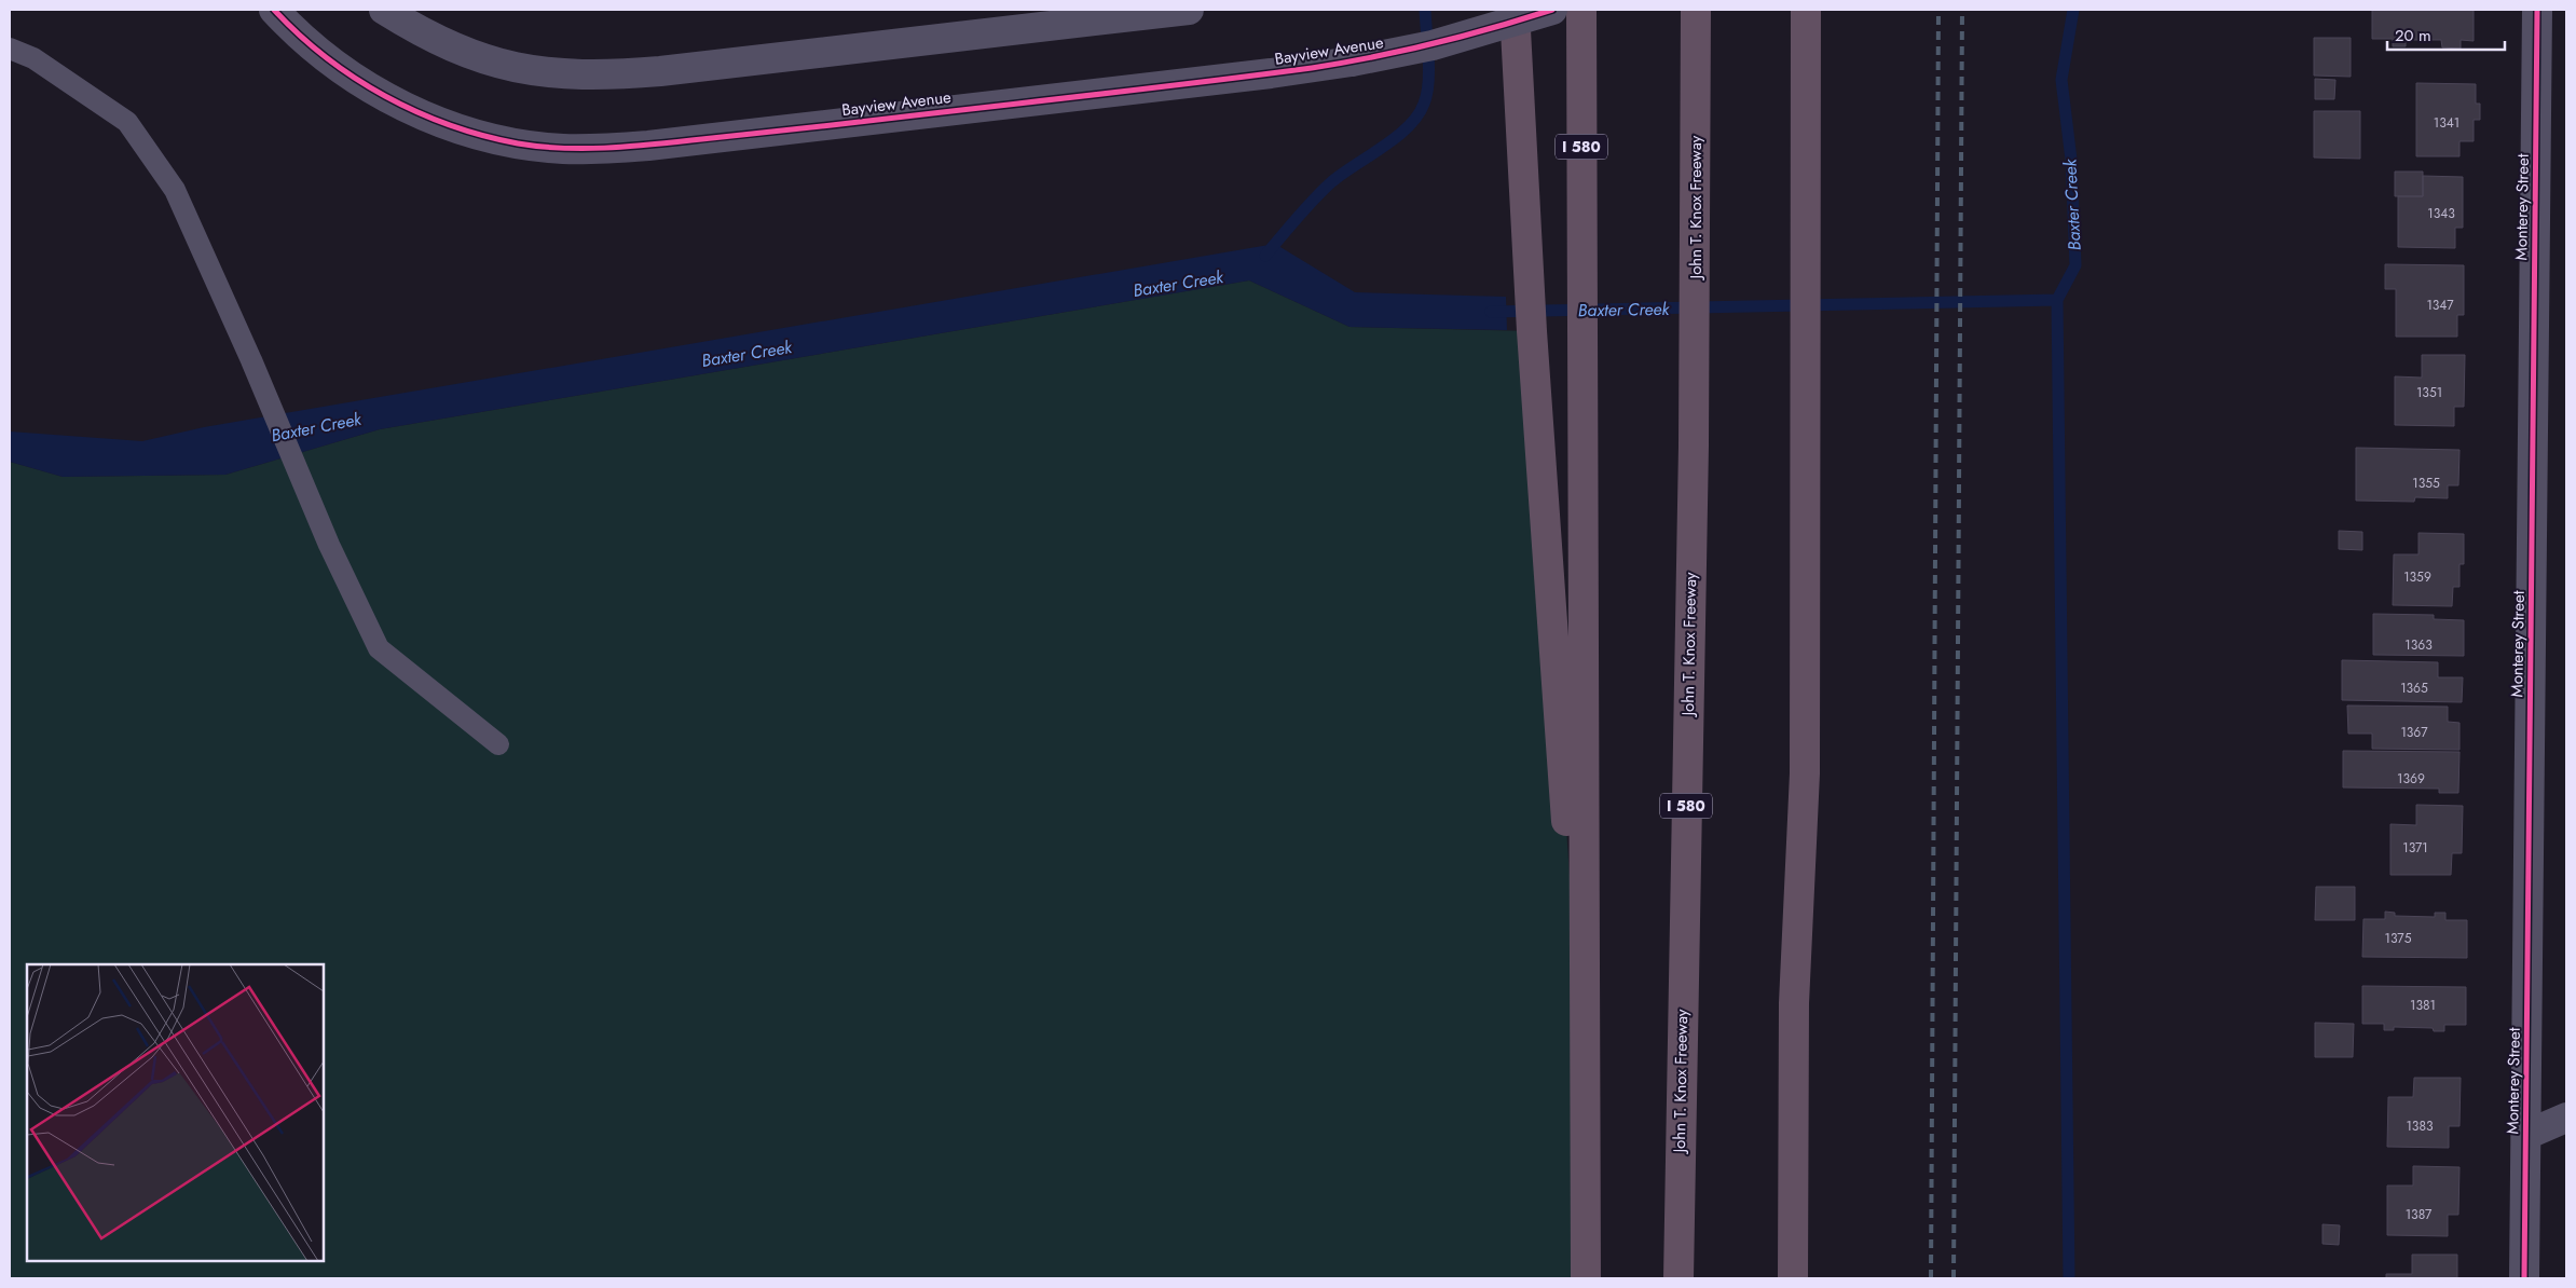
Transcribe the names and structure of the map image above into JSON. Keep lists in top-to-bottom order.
{
  "streets": {
    "highway": ["I 580", "John T. Knox Freeway"],
    "street": ["Bayview Avenue", "Monterey Street"]
  },
  "water": ["Baxter Creek"],
  "house_numbers": [
    "1341",
    "1343",
    "1347",
    "1351",
    "1355",
    "1359",
    "1363",
    "1365",
    "1367",
    "1369",
    "1371",
    "1375",
    "1381",
    "1383",
    "1387"
  ],
  "scale_bar": "20 m"
}
